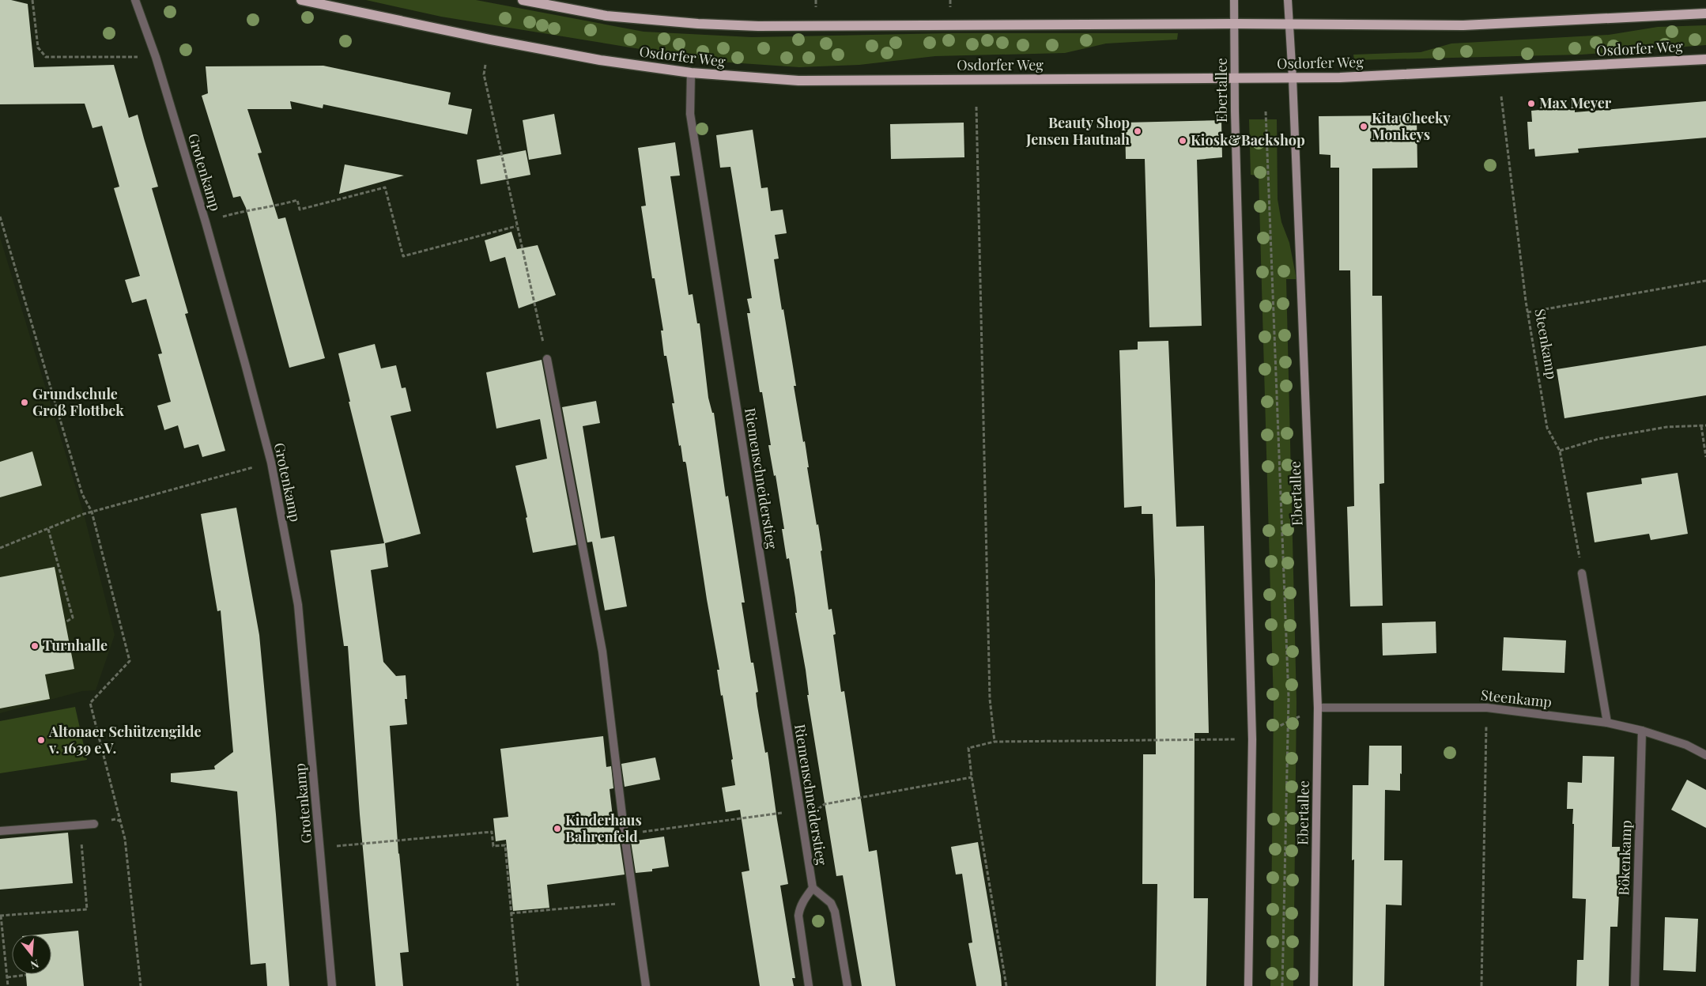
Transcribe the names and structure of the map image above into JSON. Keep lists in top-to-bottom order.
{
  "streets": {
    "main road": ["Osdorfer Weg", "Ebertallee"],
    "street": [
      "Grotenkamp",
      "Steenkamp",
      "Riemenschneiderstieg",
      "Bökenkamp"
    ]
  },
  "crossings": [
    ["Osdorfer Weg", "Ebertallee"],
    ["Osdorfer Weg", "Riemenschneiderstieg"],
    ["Ebertallee", "Steenkamp"],
    ["Steenkamp", "Bökenkamp"]
  ],
  "places": [
    "Max Meyer",
    "Kita Cheeky Monkeys",
    "Beauty Shop Jensen Hautnah",
    "Kiosk&Backshop",
    "Grundschule Groß Flottbek",
    "Turnhalle",
    "Altonaer Schützengilde v. 1639 e.V.",
    "Kinderhaus Bahrenfeld"
  ],
  "north": "bottom"
}
